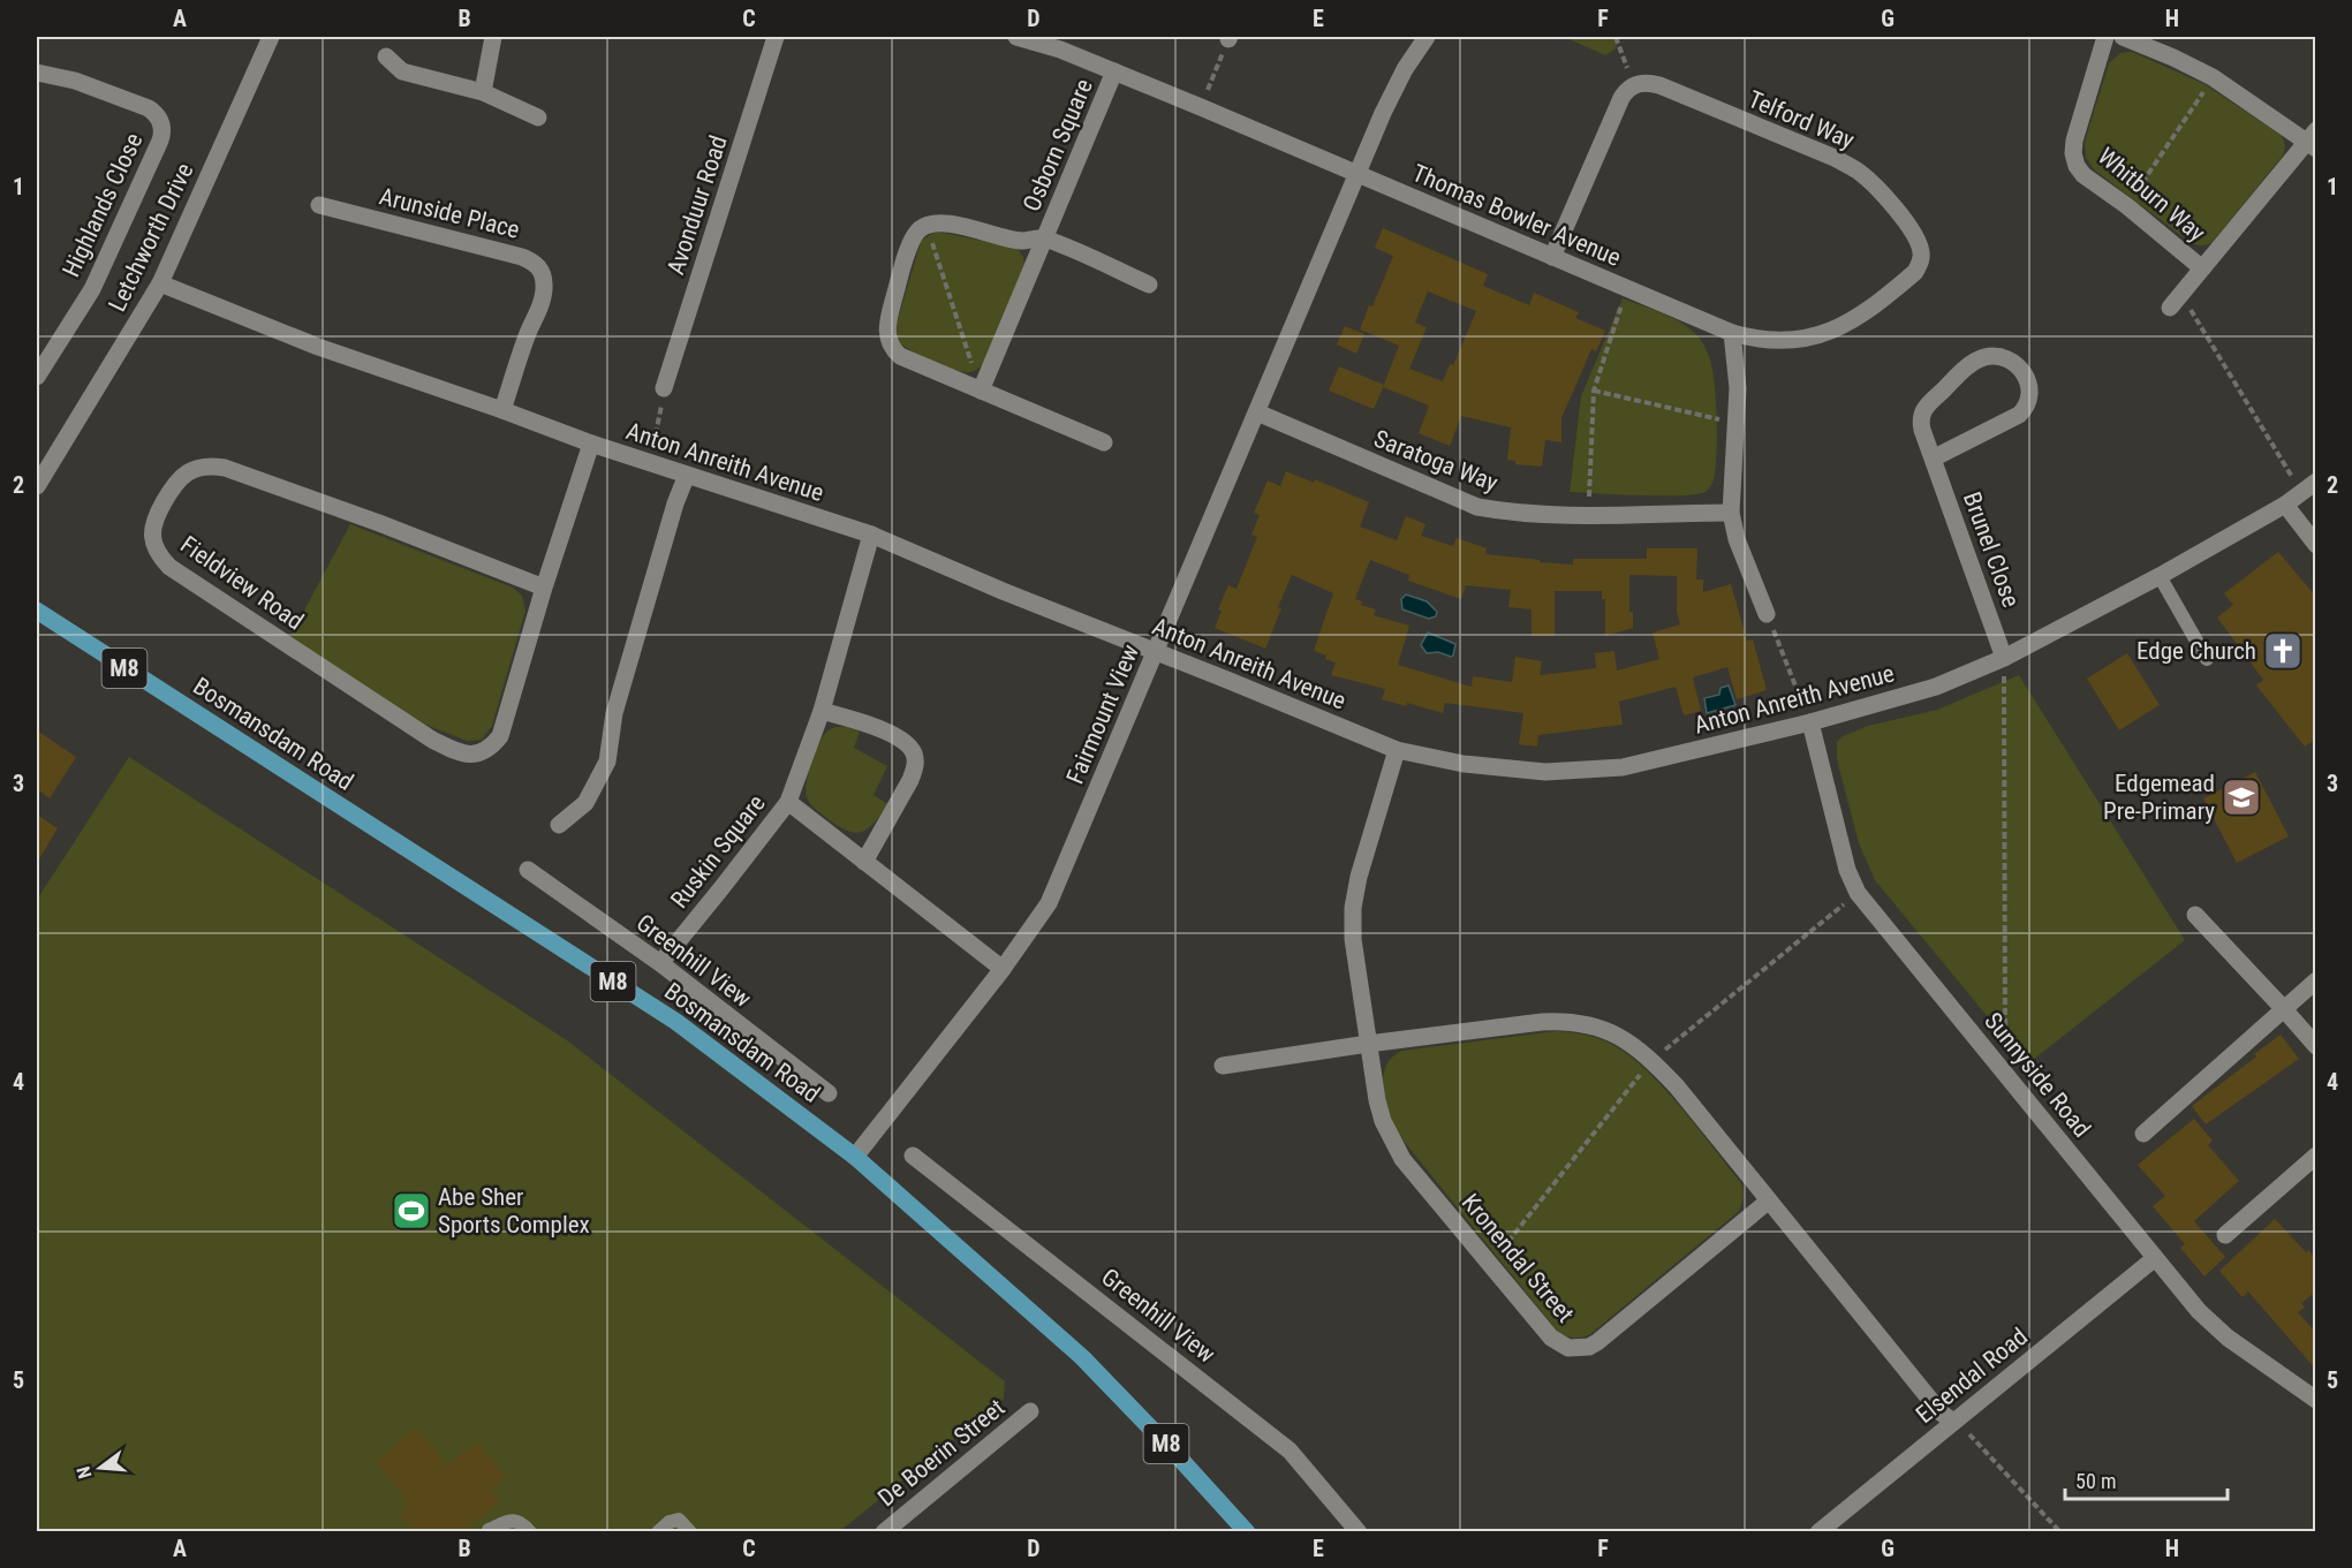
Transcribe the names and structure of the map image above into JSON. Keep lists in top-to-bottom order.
{
  "streets": {
    "main road": ["M8", "Bosmansdam Road"],
    "street": [
      "Telford Way",
      "Osborn Square",
      "Whitburn Way",
      "Highlands Close",
      "Avonduur Road",
      "Arunside Place",
      "Thomas Bowler Avenue",
      "Letchworth Drive",
      "Saratoga Way",
      "Anton Anreith Avenue",
      "Brunel Close",
      "Fieldview Road",
      "Fairmount View",
      "Ruskin Square",
      "Greenhill View",
      "Sunnyside Road",
      "Kronendal Street",
      "Elsendal Road",
      "De Boerin Street"
    ]
  },
  "crossings": [
    ["Telford Way", "Thomas Bowler Avenue"],
    ["Osborn Square", "Thomas Bowler Avenue"],
    ["Arunside Place", "Anton Anreith Avenue"],
    ["Thomas Bowler Avenue", "Fairmount View"],
    ["Letchworth Drive", "Anton Anreith Avenue"],
    ["Saratoga Way", "Fairmount View"],
    ["Anton Anreith Avenue", "Brunel Close"],
    ["Anton Anreith Avenue", "Fieldview Road"],
    ["Anton Anreith Avenue", "Fairmount View"],
    ["Anton Anreith Avenue", "Ruskin Square"],
    ["Anton Anreith Avenue", "Sunnyside Road"],
    ["Anton Anreith Avenue", "Kronendal Street"],
    ["Fairmount View", "Bosmansdam Road"],
    ["Fairmount View", "Ruskin Square"],
    ["Ruskin Square", "Greenhill View"],
    ["Sunnyside Road", "Elsendal Road"]
  ],
  "places": {
    "church": ["Edge Church"],
    "school or university": ["Edgemead Pre-Primary"],
    "sports": ["Abe Sher Sports Complex"]
  },
  "scale_bar": "50 m",
  "north": "left",
  "grid": {
    "columns": [
      "A",
      "B",
      "C",
      "D",
      "E",
      "F",
      "G",
      "H"
    ],
    "rows": [
      "1",
      "2",
      "3",
      "4",
      "5"
    ]
  }
}
